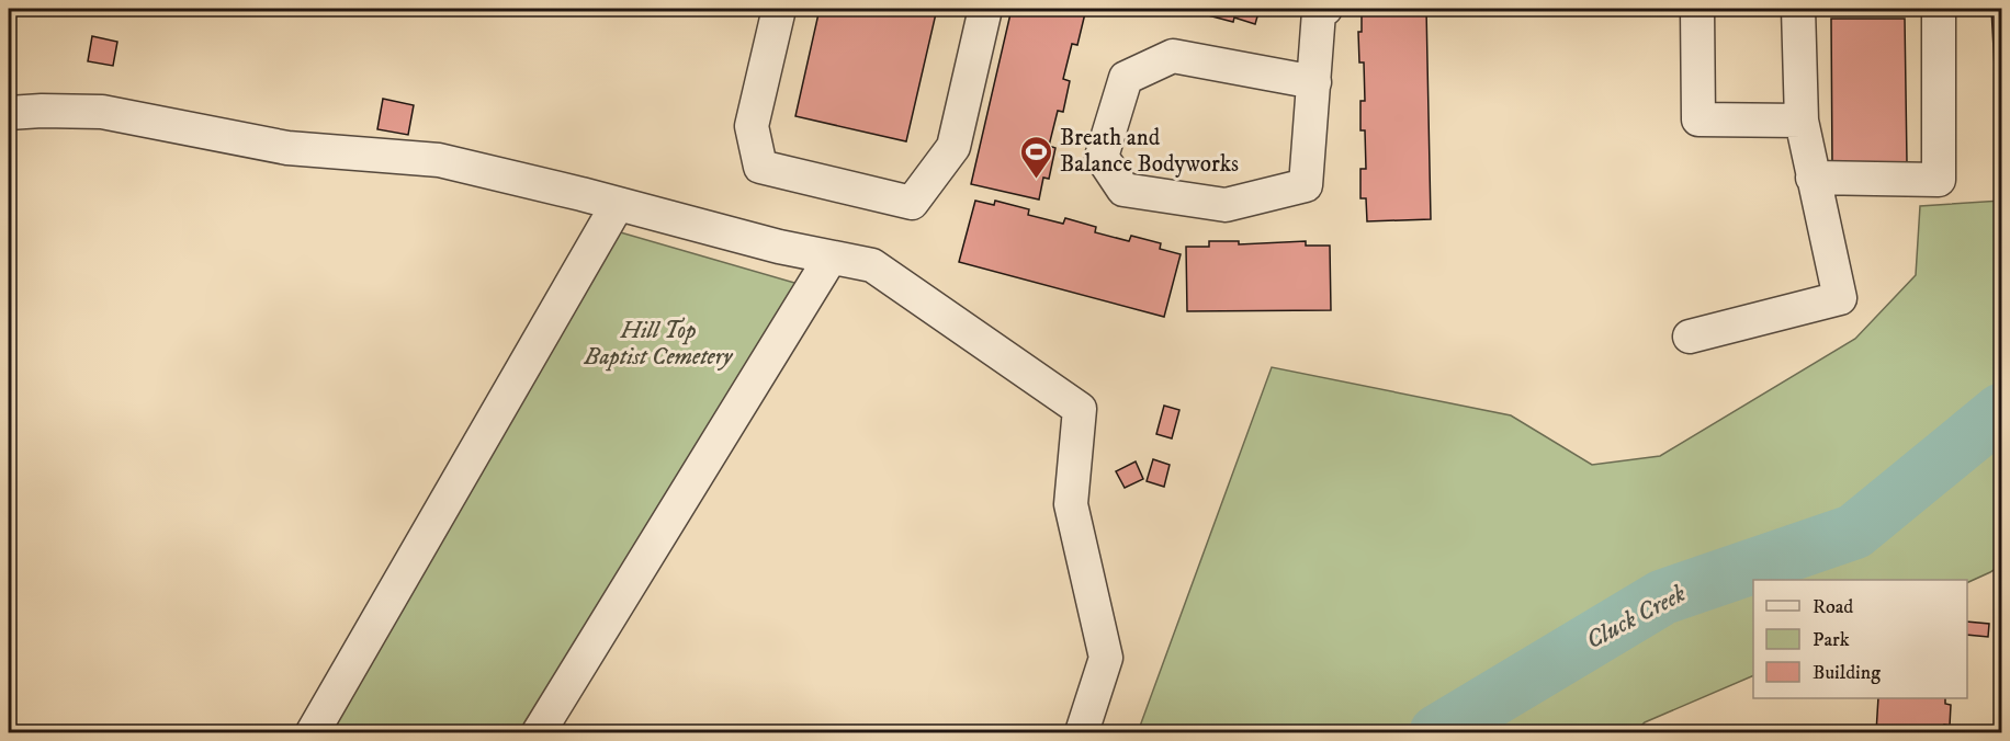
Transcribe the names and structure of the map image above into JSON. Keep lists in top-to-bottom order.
{
  "water": ["Cluck Creek"],
  "parks": ["Hill Top Baptist Cemetery"],
  "places": {
    "sports": ["Breath and Balance Bodyworks"]
  },
  "legend": ["Road", "Park", "Building"]
}
